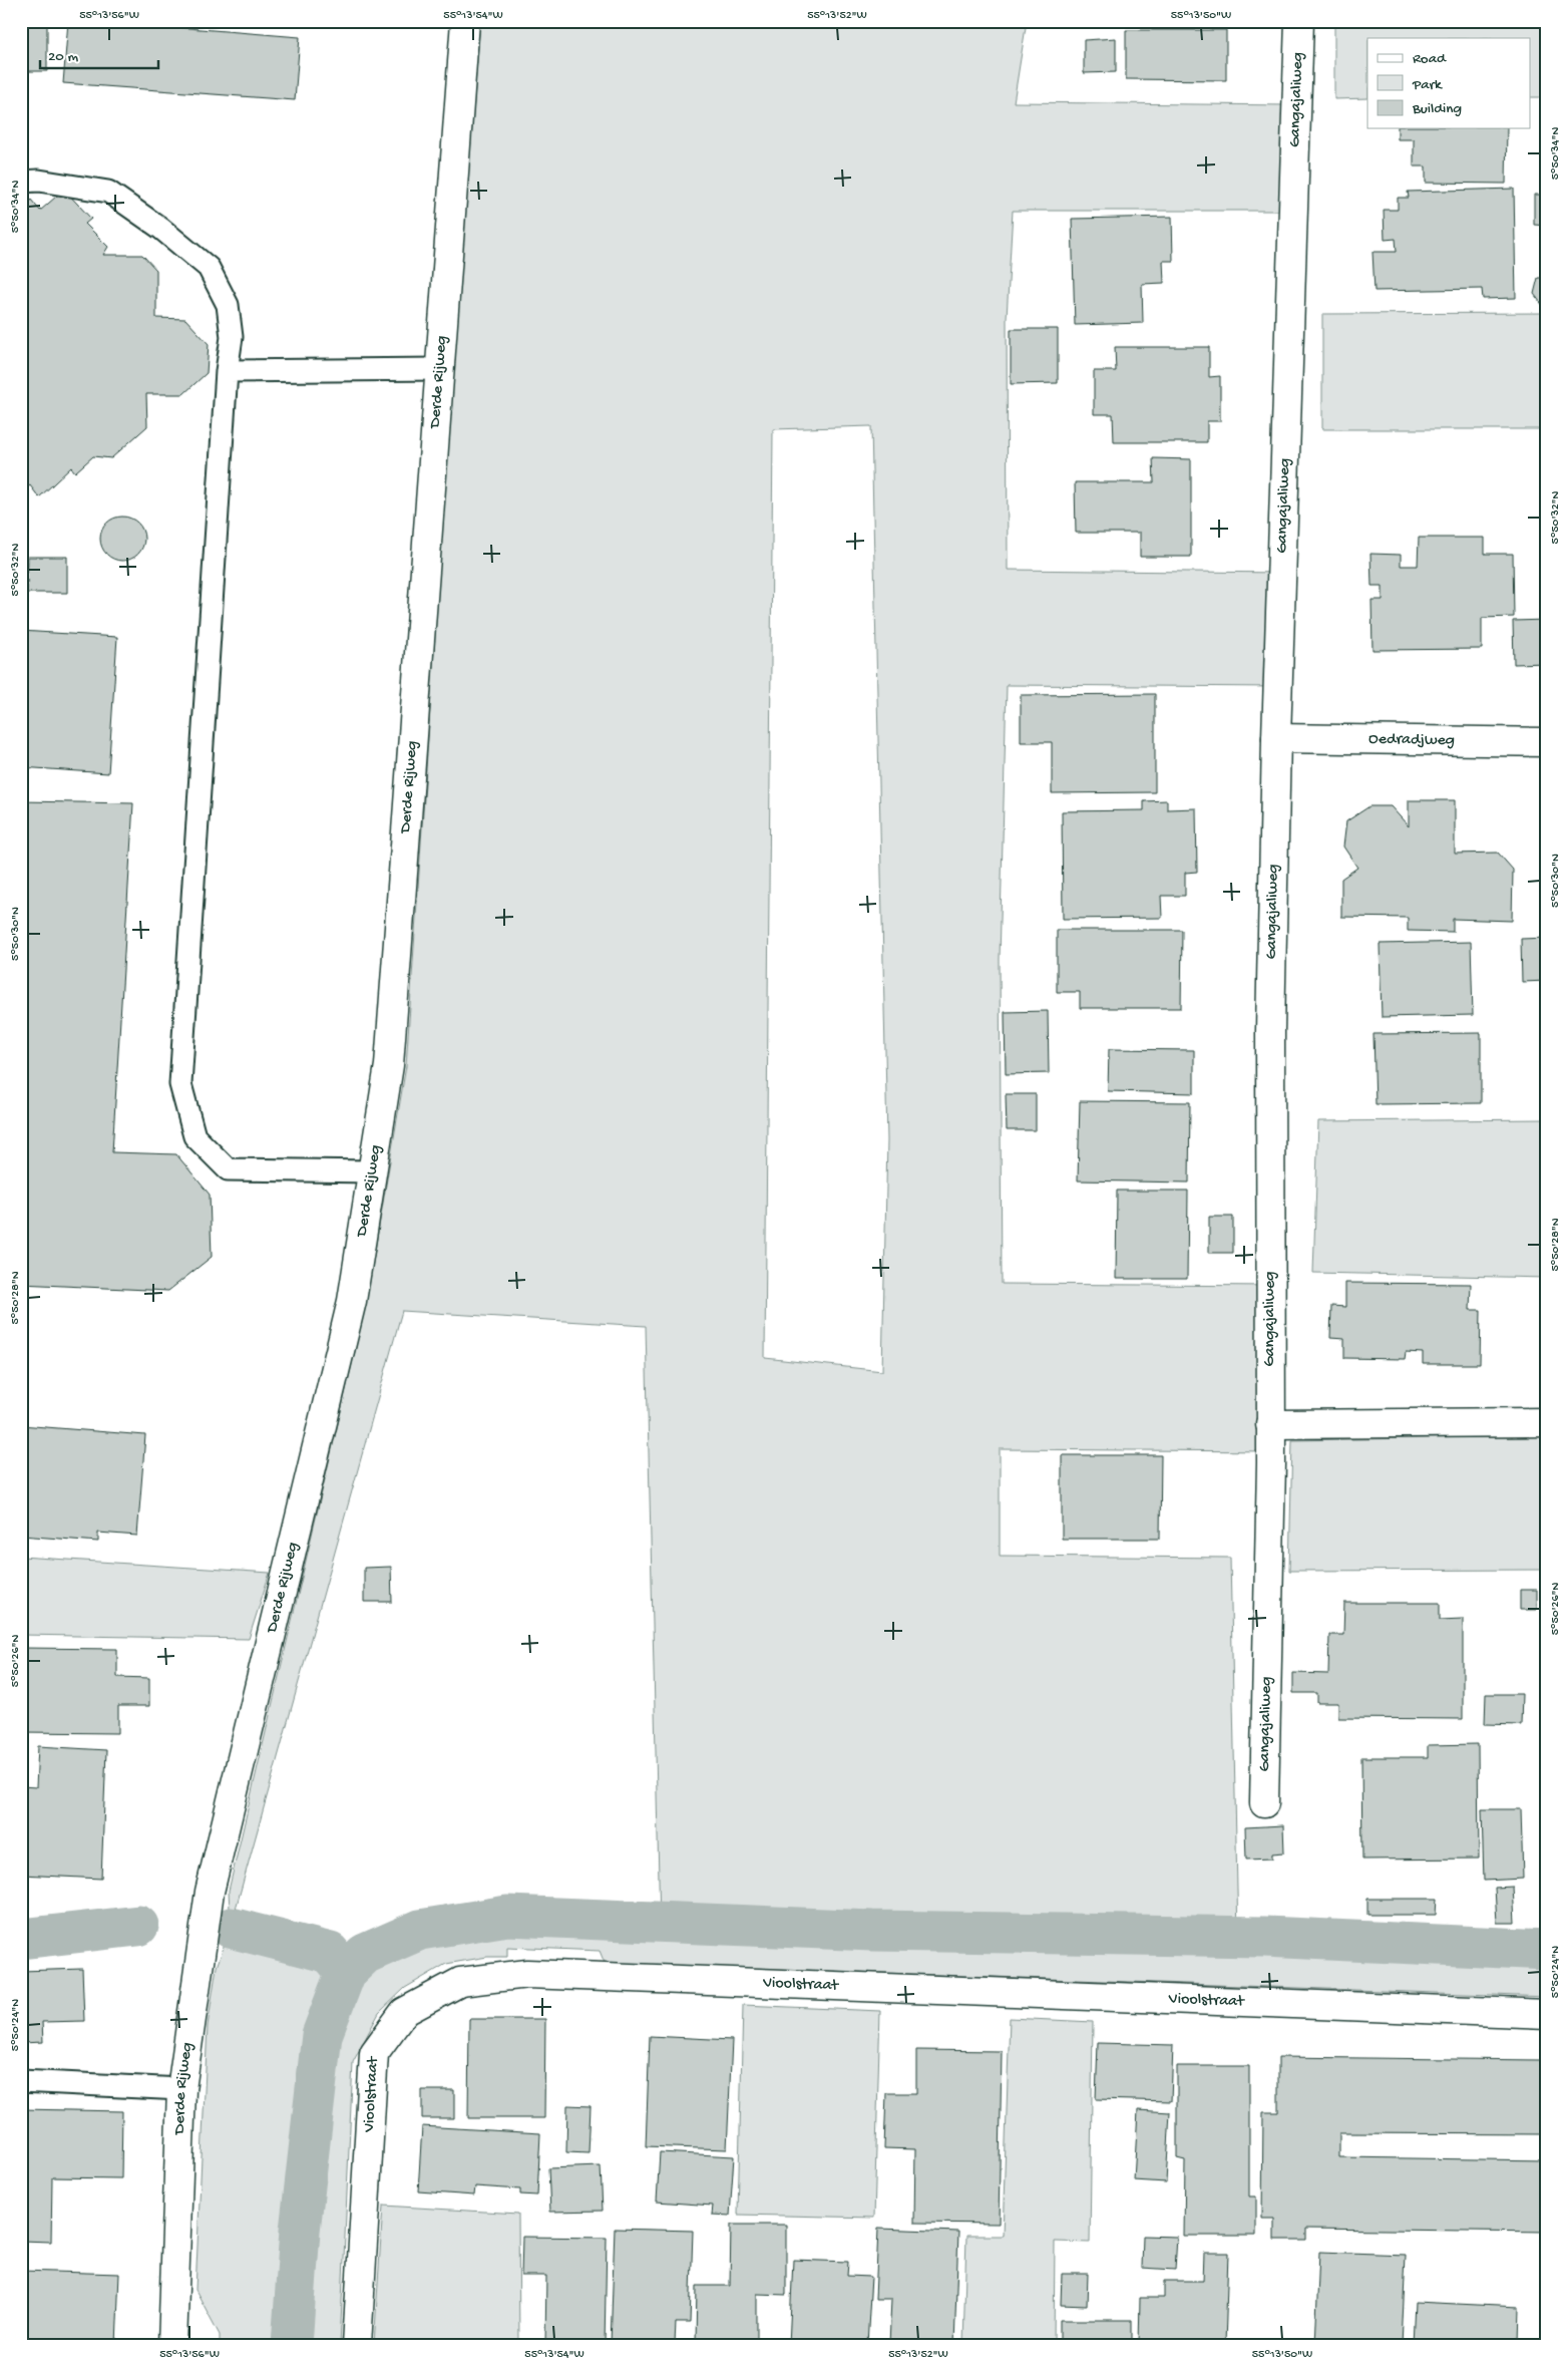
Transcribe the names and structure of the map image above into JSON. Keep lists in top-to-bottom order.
{
  "streets": {
    "street": [
      "Gangajaliweg",
      "Derde Rijweg",
      "Oedradjweg",
      "Vioolstraat"
    ]
  },
  "crossings": [
    ["Gangajaliweg", "Oedradjweg"]
  ],
  "legend": ["Road", "Park", "Building"],
  "scale_bar": "20 m",
  "coordinates": [
    "55°13'56\"W",
    "55°13'54\"W",
    "55°13'52\"W",
    "55°13'50\"W",
    "5°50'34\"N",
    "5°50'32\"N",
    "5°50'30\"N",
    "5°50'28\"N",
    "5°50'26\"N",
    "5°50'24\"N"
  ]
}
